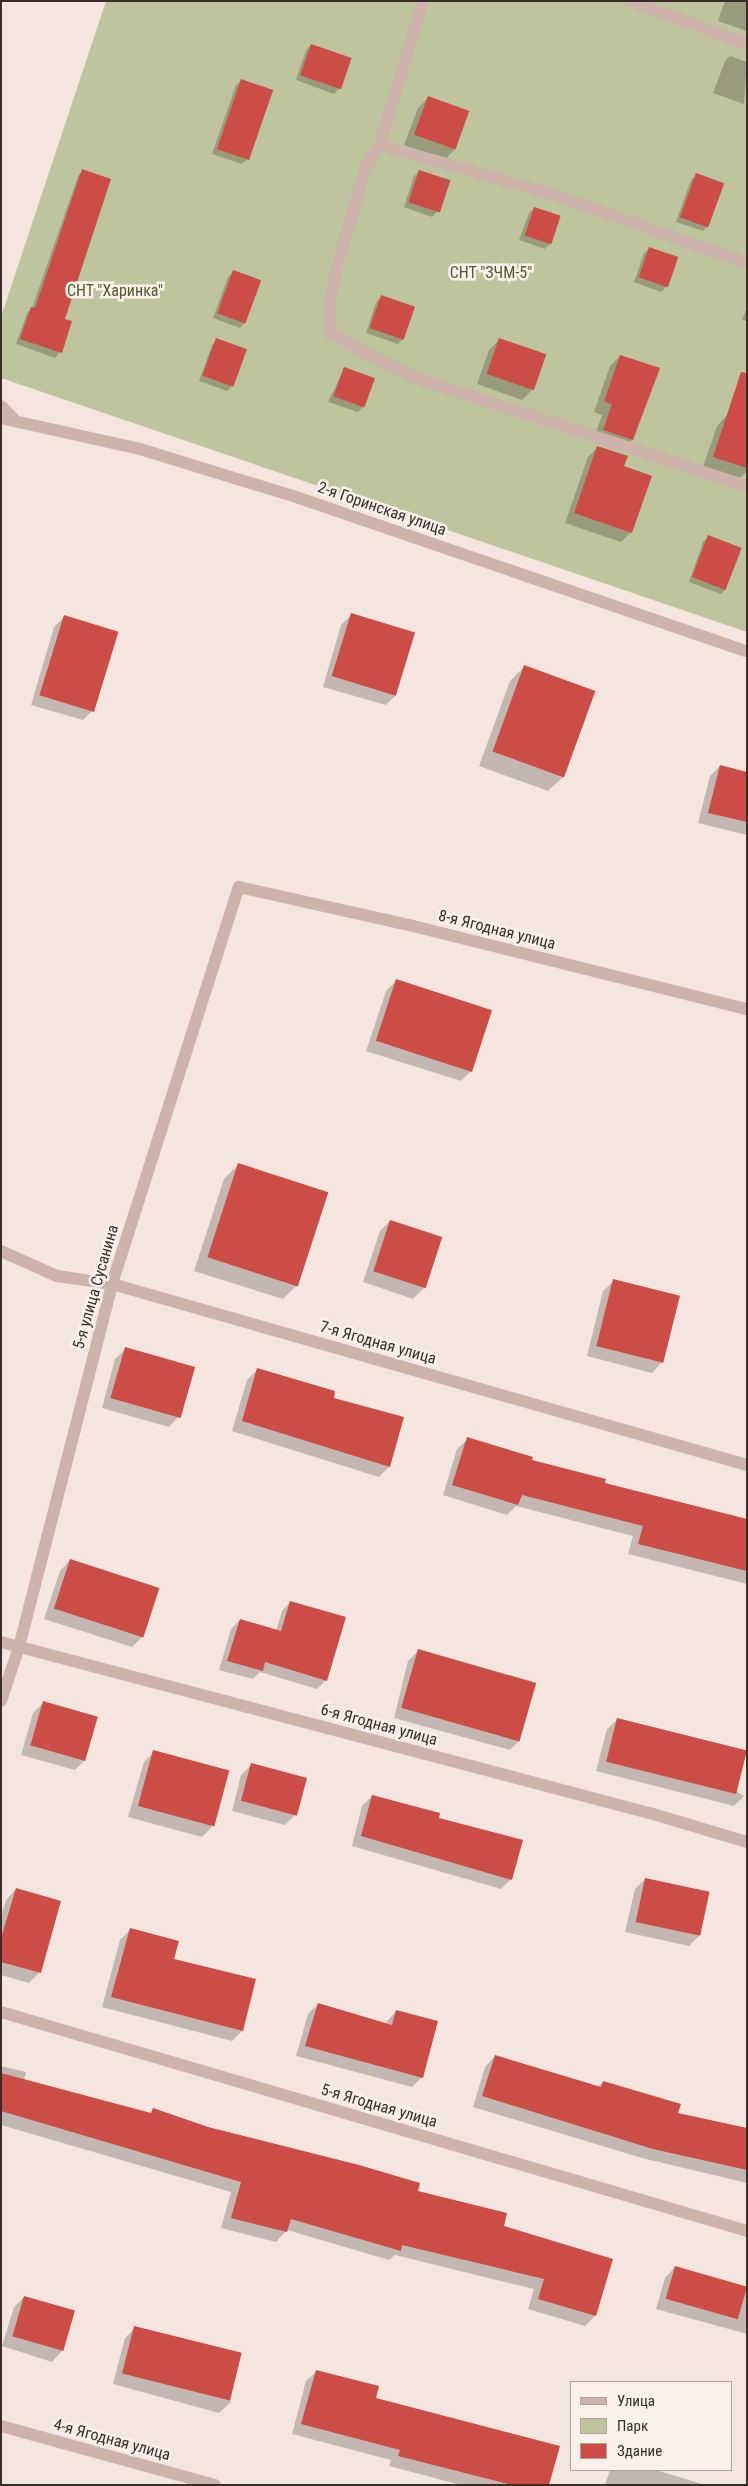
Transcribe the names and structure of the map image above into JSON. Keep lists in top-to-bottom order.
{
  "streets": {
    "street": [
      "2-я Горинская улица",
      "8-я Ягодная улица",
      "5-я улица Сусанина",
      "7-я Ягодная улица",
      "6-я Ягодная улица",
      "5-я Ягодная улица",
      "4-я Ягодная улица"
    ]
  },
  "crossings": [
    ["8-я Ягодная улица", "5-я улица Сусанина"],
    ["5-я улица Сусанина", "7-я Ягодная улица"],
    ["5-я улица Сусанина", "6-я Ягодная улица"]
  ],
  "parks": ["СНТ \"ЗЧМ-5\"", "СНТ \"Харинка\""],
  "legend": ["Улица", "Парк", "Здание"]
}
